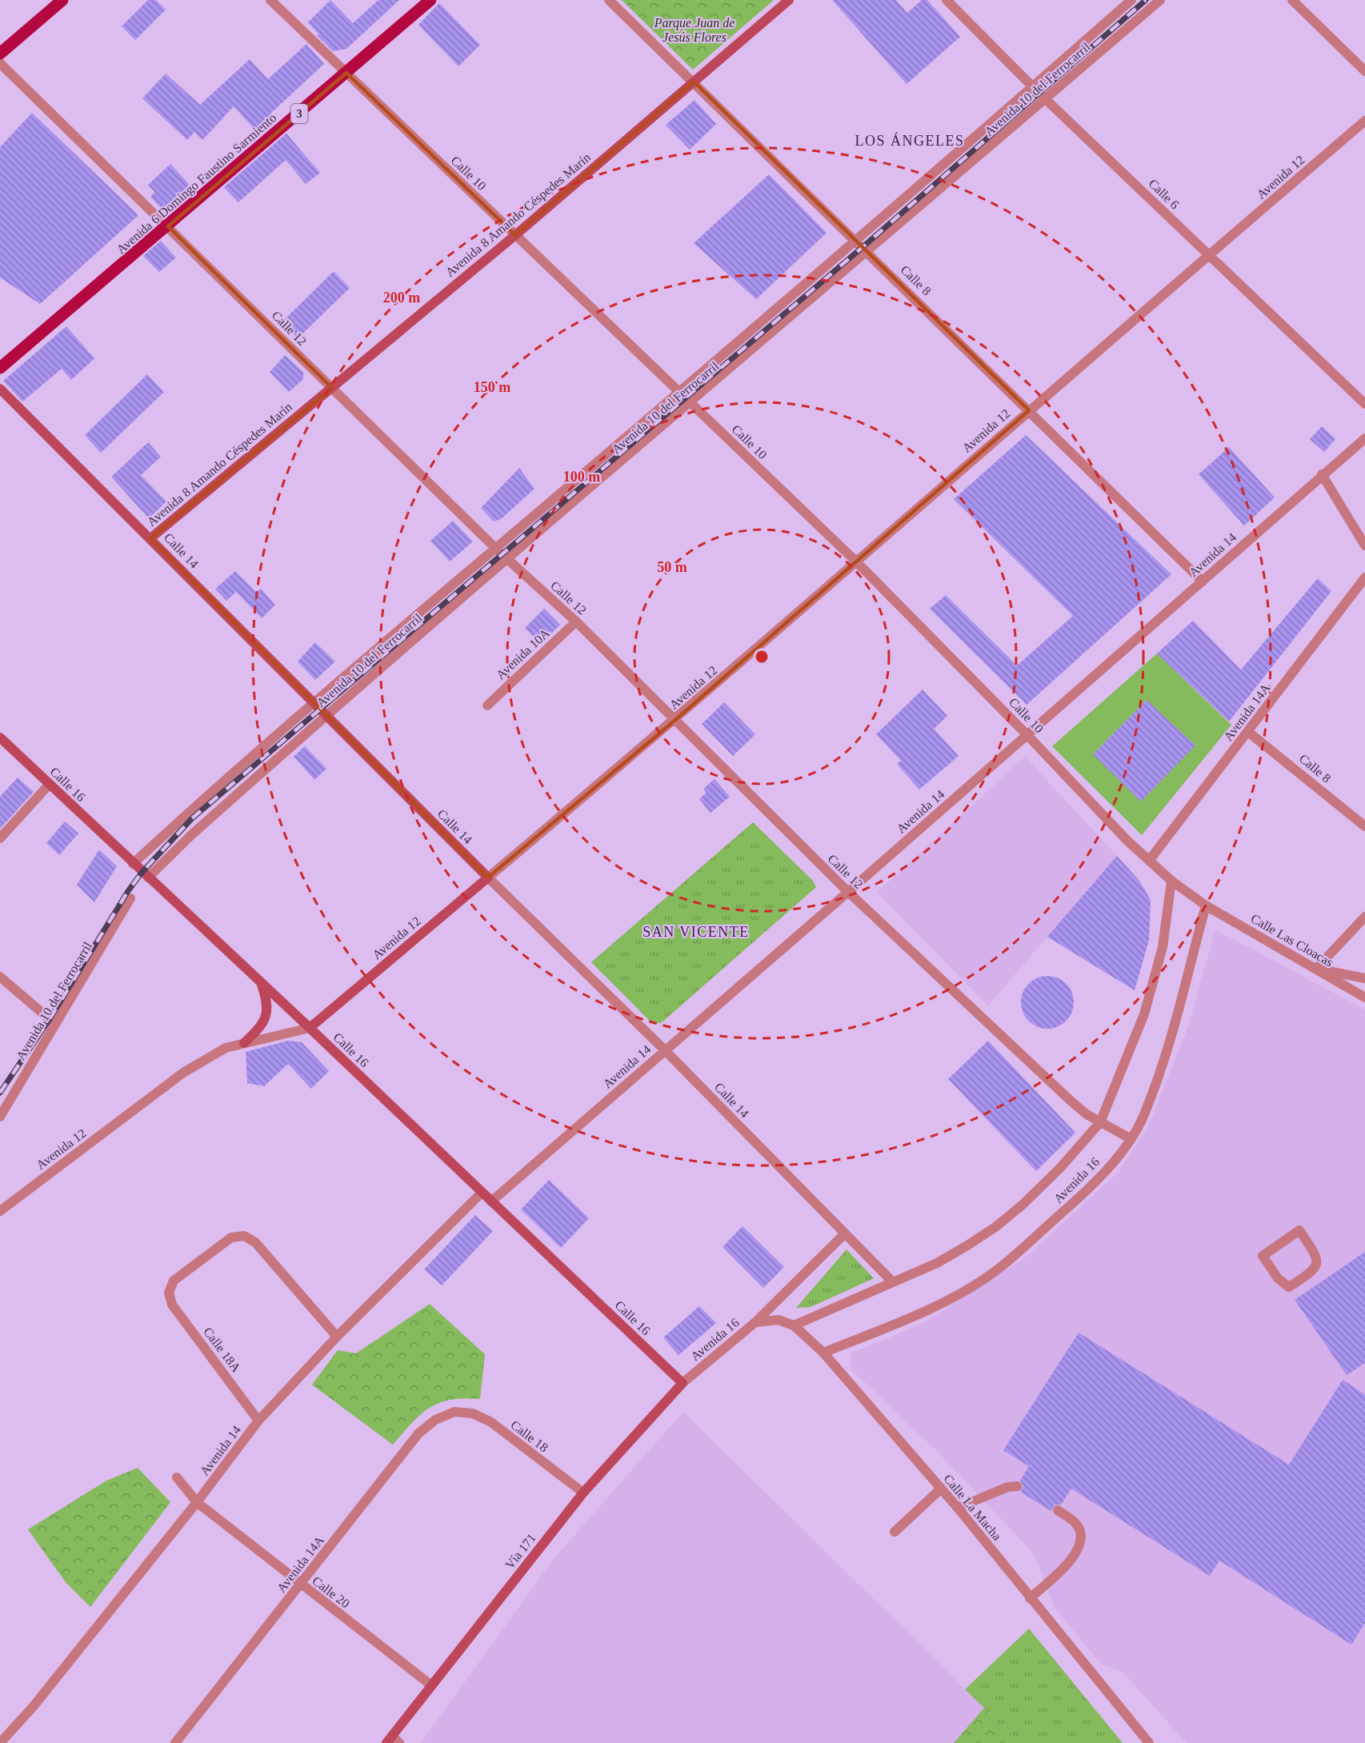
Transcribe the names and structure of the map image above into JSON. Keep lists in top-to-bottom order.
{
  "streets": {
    "main road": [
      "3",
      "Avenida 12",
      "Avenida 6 Domingo Faustino Sarmiento",
      "Avenida 8 Amando Céspedes Marín",
      "Calle 14",
      "Calle 16",
      "Vía 171"
    ],
    "street": [
      "Avenida 10 del Ferrocarril",
      "Calle 10",
      "Calle 6",
      "Calle 8",
      "Calle 12",
      "Avenida 14",
      "Avenida 10A",
      "Avenida 14A",
      "Calle Las Cloacas",
      "Avenida 16",
      "Calle 18A",
      "Calle 18",
      "Calle La Macha",
      "Calle 20"
    ]
  },
  "crossings": [
    ["Avenida 10 del Ferrocarril", "Calle 10"],
    ["Avenida 10 del Ferrocarril", "Calle 6"],
    ["Avenida 10 del Ferrocarril", "Calle 8"],
    ["Avenida 10 del Ferrocarril", "Calle 12"],
    ["Avenida 10 del Ferrocarril", "Calle 14"],
    ["Avenida 10 del Ferrocarril", "Calle 16"],
    ["Calle 10", "Avenida 12"],
    ["Calle 10", "Avenida 6 Domingo Faustino Sarmiento"],
    ["Calle 10", "Avenida 8 Amando Céspedes Marín"],
    ["Calle 10", "Avenida 14"],
    ["Calle 10", "Avenida 14A"],
    ["Calle 10", "Calle Las Cloacas"],
    ["Calle 10", "Avenida 16"],
    ["Avenida 12", "Calle 6"],
    ["Avenida 12", "Calle 8"],
    ["Avenida 12", "Calle 12"],
    ["Avenida 12", "Calle 14"],
    ["Avenida 12", "Calle 16"],
    ["Avenida 6 Domingo Faustino Sarmiento", "Calle 12"],
    ["Avenida 8 Amando Céspedes Marín", "Calle 8"],
    ["Avenida 8 Amando Céspedes Marín", "Calle 12"],
    ["Avenida 8 Amando Céspedes Marín", "Calle 14"],
    ["Calle 8", "Avenida 14"],
    ["Calle 8", "Avenida 14A"],
    ["Calle 12", "Avenida 14"],
    ["Calle 12", "Avenida 10A"],
    ["Calle 12", "Avenida 16"],
    ["Calle 14", "Avenida 14"],
    ["Calle 14", "Avenida 16"],
    ["Avenida 14", "Calle 16"],
    ["Avenida 14", "Calle 18A"],
    ["Avenida 14", "Calle 20"],
    ["Avenida 14A", "Calle 18"],
    ["Avenida 14A", "Calle 20"],
    ["Calle 16", "Avenida 16"],
    ["Calle 16", "Vía 171"],
    ["Calle Las Cloacas", "Avenida 16"],
    ["Avenida 16", "Calle La Macha"],
    ["Avenida 16", "Vía 171"],
    ["Calle 18", "Vía 171"],
    ["Vía 171", "Calle 20"]
  ],
  "districts": ["LOS ÁNGELES", "SAN VICENTE"],
  "parks": ["Parque Juan de Jesús Flores"],
  "rings": [
    "200 m",
    "150 m",
    "100 m",
    "50 m"
  ]
}
